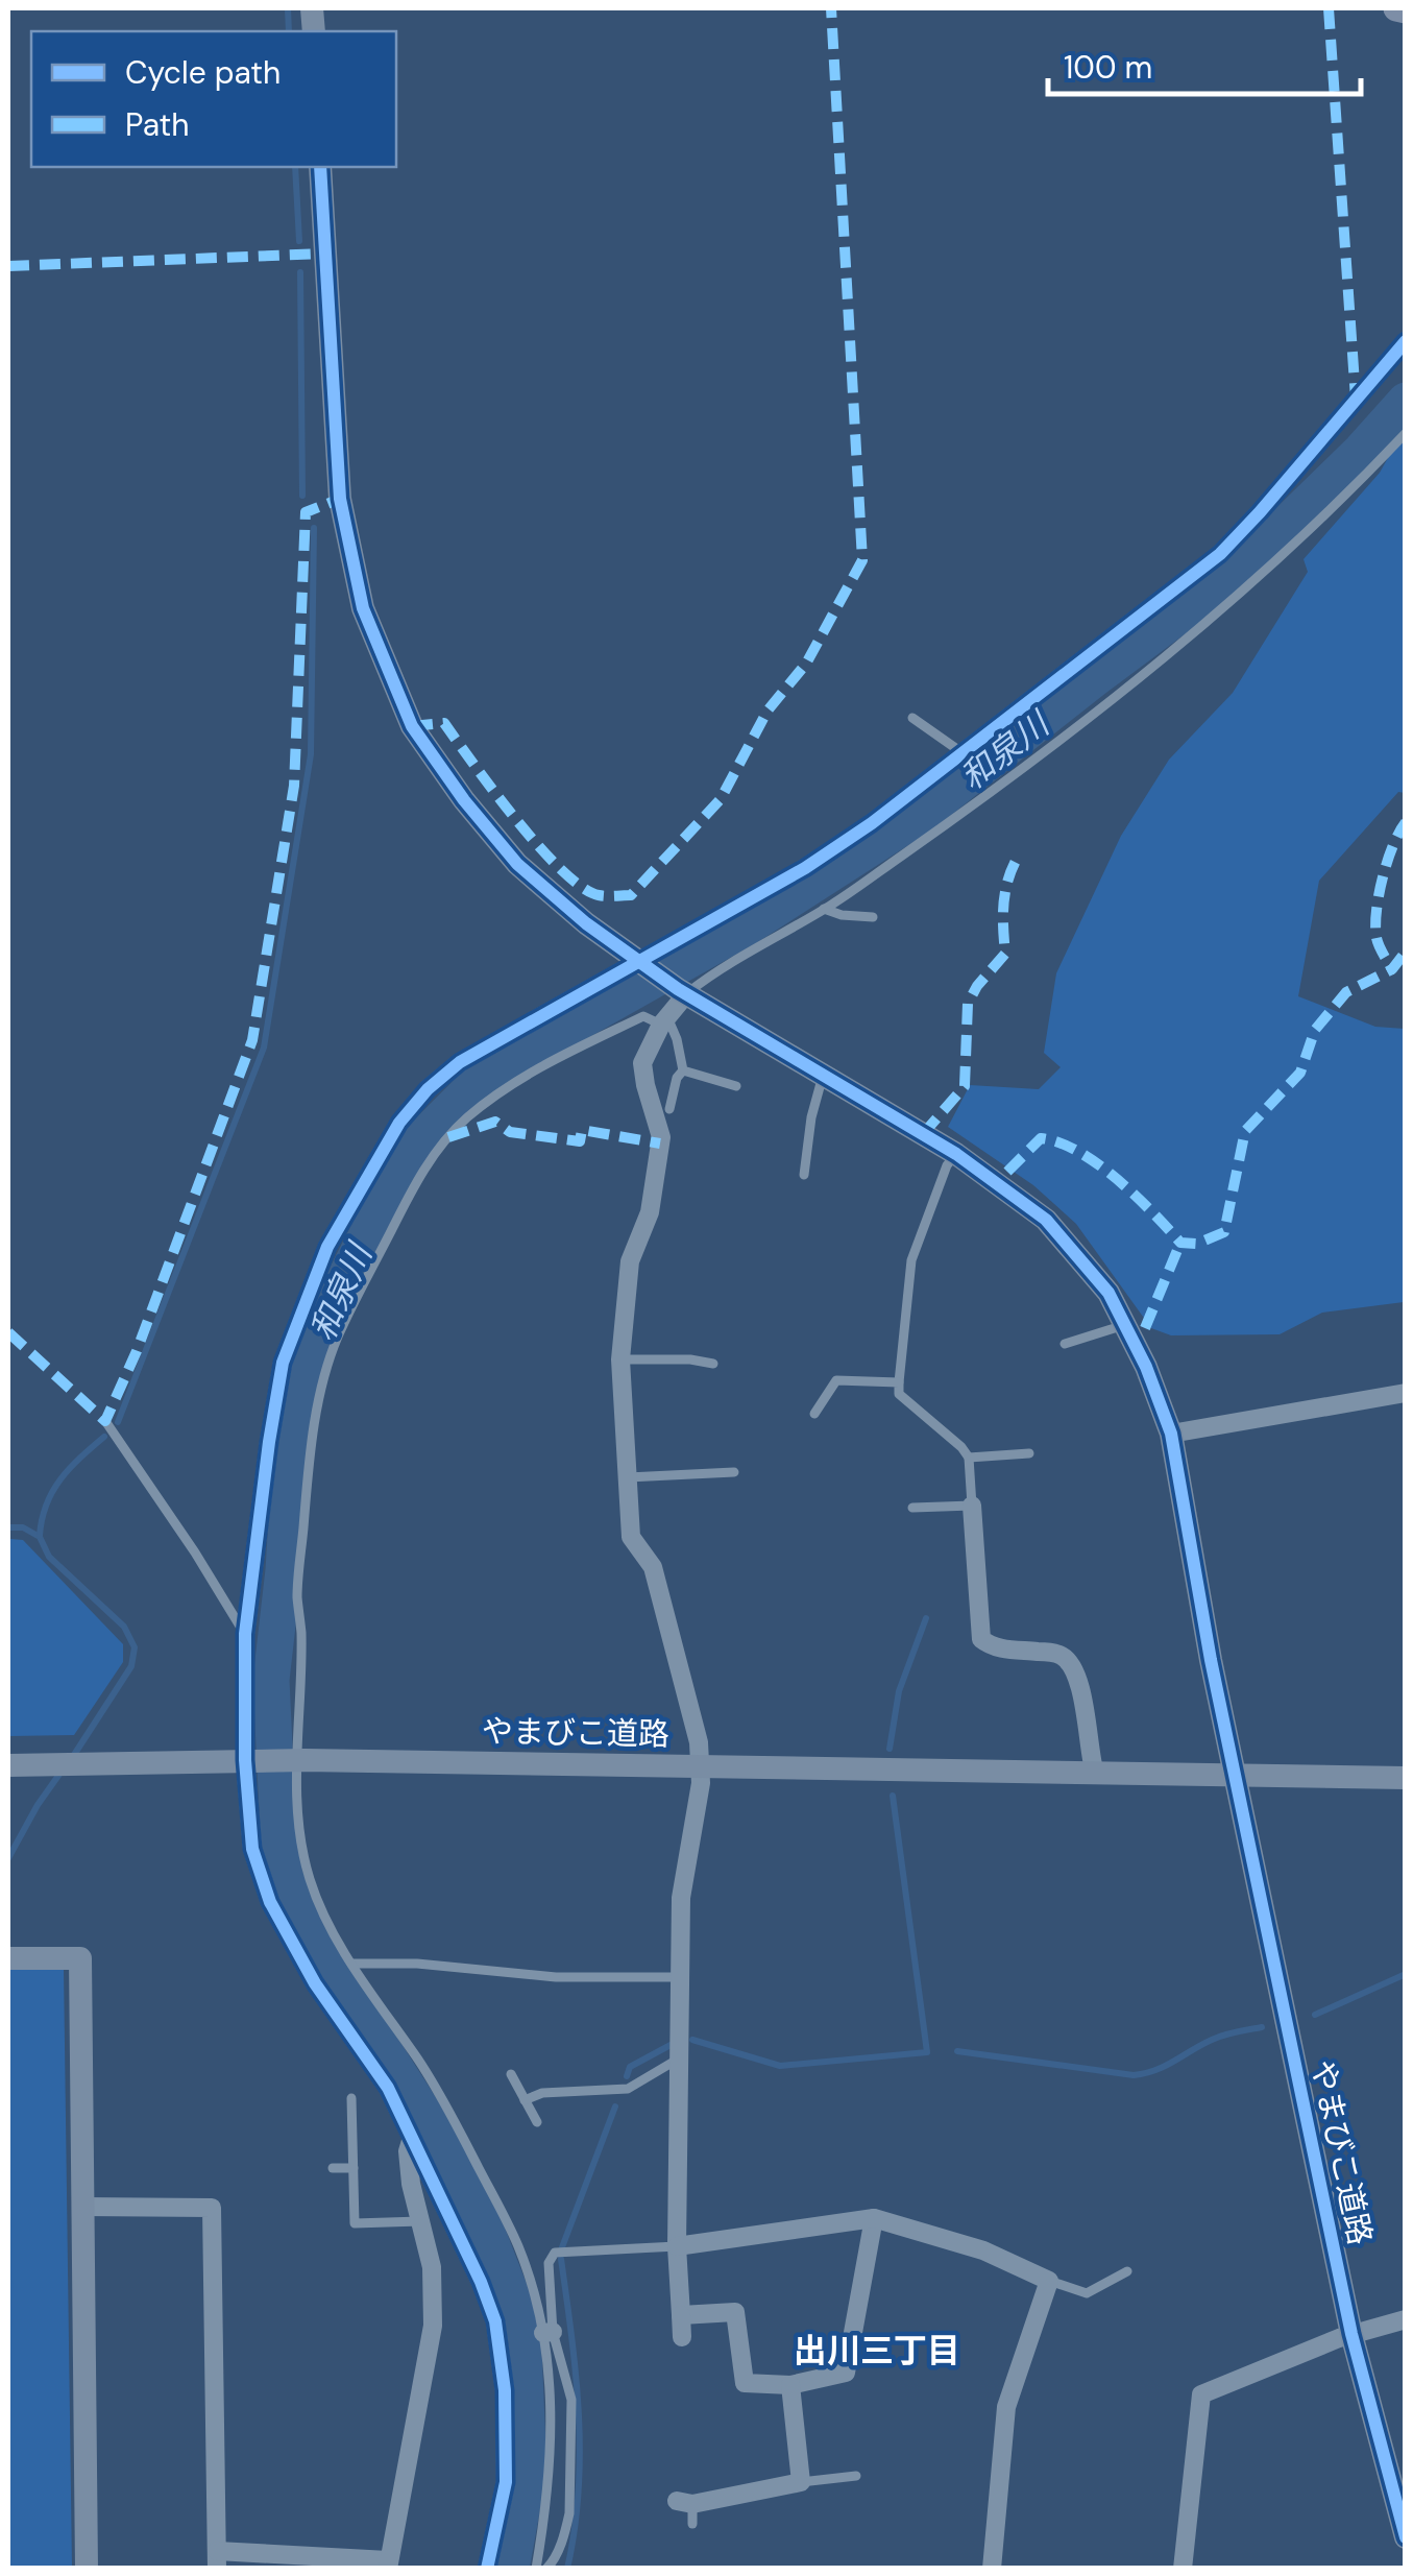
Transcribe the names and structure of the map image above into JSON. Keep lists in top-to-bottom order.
{
  "streets": {
    "street": ["やまびこ道路"]
  },
  "districts": ["出川三丁目"],
  "water": ["和泉川"],
  "legend": ["Cycle path", "Path"],
  "scale_bar": "100 m"
}
